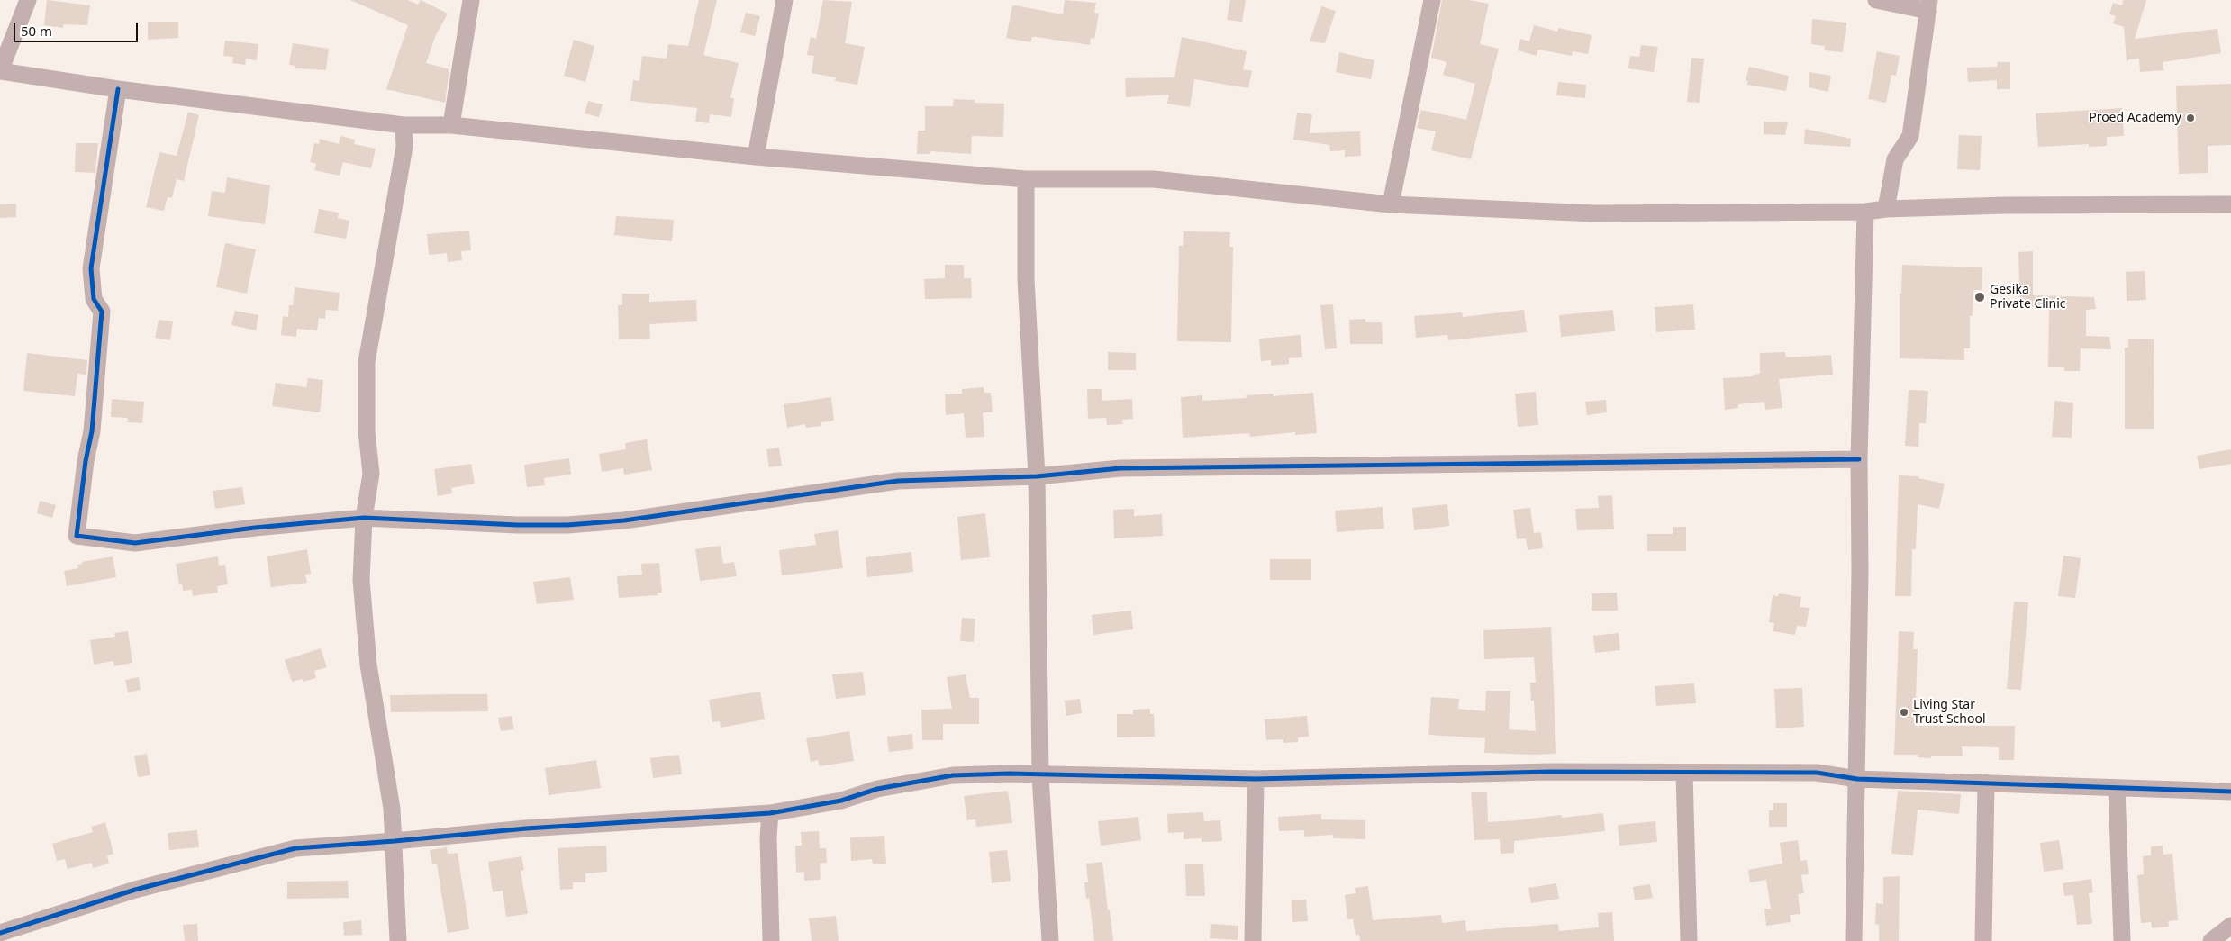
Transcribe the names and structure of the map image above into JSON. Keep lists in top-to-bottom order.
{
  "places": ["Proed Academy", "Gesika Private Clinic", "Living Star Trust School"],
  "scale_bar": "50 m"
}
